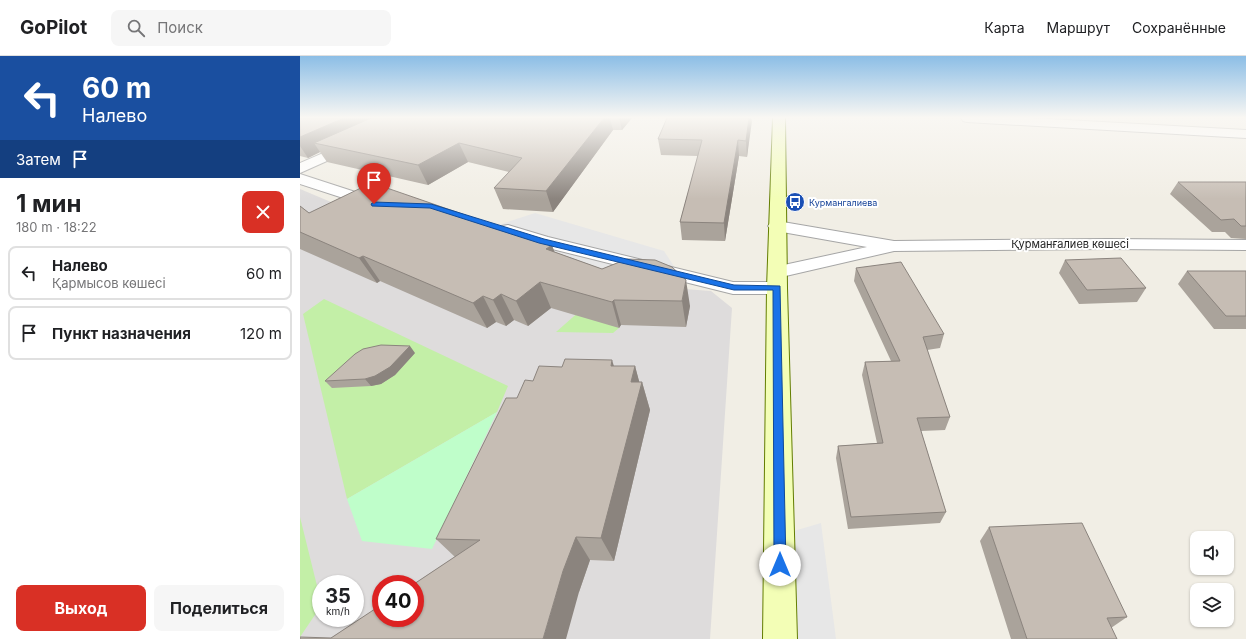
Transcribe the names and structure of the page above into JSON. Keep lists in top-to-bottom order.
{
  "streets": {
    "street": ["Қурманғалиев көшесі"]
  },
  "places": {
    "bus stop": ["Курмангалиева"]
  },
  "page": {
    "header": "GoPilot",
    "search": "Поиск",
    "nav": ["Карта", "Маршрут", "Сохранённые"],
    "turn": ["60 m", "Налево"],
    "then": "Затем",
    "heading": ["1 мин", "180 m · 18:22"],
    "list": [
      {
        "name": "Налево",
        "note": "Қармысов көшесі",
        "value": "60 m"
      },
      {
        "name": "Пункт назначения",
        "value": "120 m"
      }
    ],
    "speed": "35 km/h",
    "limit": "40",
    "buttons": ["Выход", "Поделиться"]
  }
}
